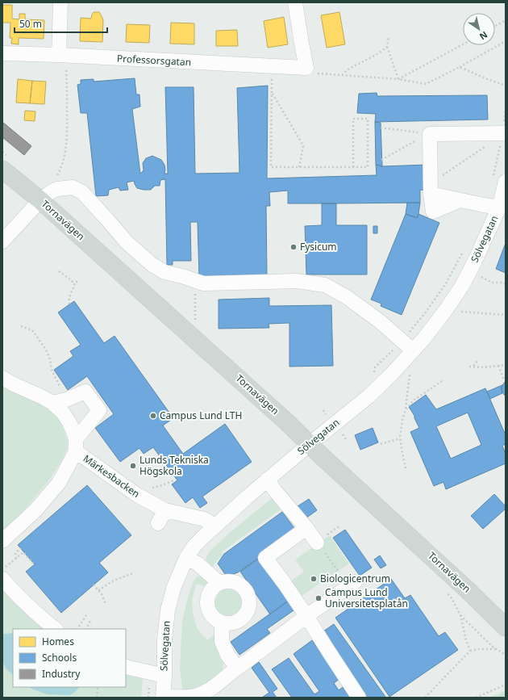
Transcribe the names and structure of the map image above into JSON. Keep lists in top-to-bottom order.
{
  "streets": {
    "main road": ["Tornavägen"],
    "street": ["Professorsgatan", "Sölvegatan", "Märkesbacken"]
  },
  "crossings": [
    ["Tornavägen", "Sölvegatan"],
    ["Sölvegatan", "Märkesbacken"]
  ],
  "places": [
    "Fysicum",
    "Campus Lund LTH",
    "Lunds Tekniska Högskola",
    "Biologicentrum",
    "Campus Lund Universitetsplatån"
  ],
  "legend": ["Homes", "Schools", "Industry"],
  "scale_bar": "50 m",
  "north": "bottom right"
}
